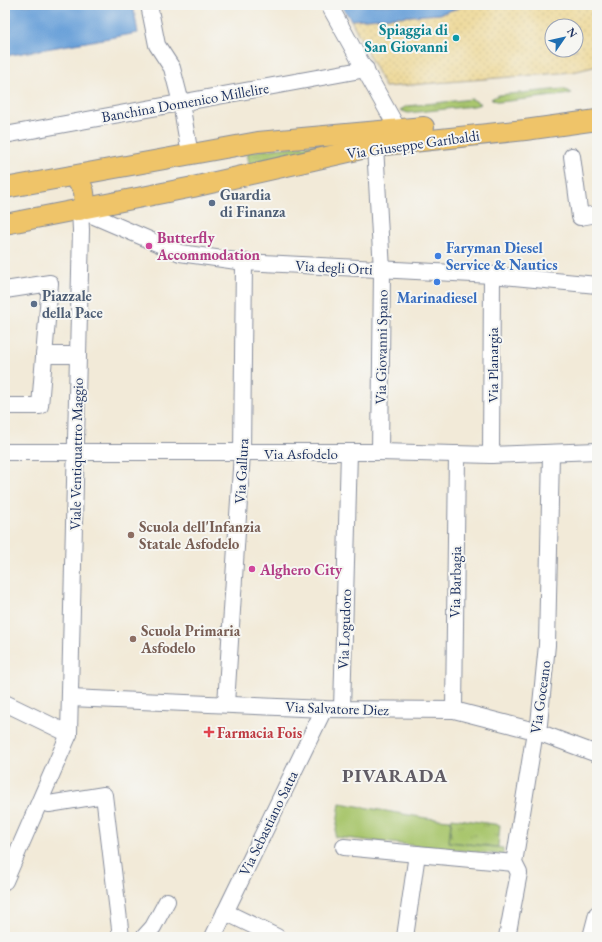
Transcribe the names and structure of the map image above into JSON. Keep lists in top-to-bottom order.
{
  "streets": {
    "main road": ["Via Giuseppe Garibaldi"],
    "street": [
      "Banchina Domenico Millelire",
      "Via degli Orti",
      "Via Giovanni Spano",
      "Via Planargia",
      "Via Asfodelo",
      "Viale Ventiquattro Maggio",
      "Via Gallura",
      "Via Barbagia",
      "Via Logudoro",
      "Via Goceano",
      "Via Salvatore Diez",
      "Via Sebastiano Satta"
    ]
  },
  "crossings": [
    ["Via Giuseppe Garibaldi", "Via degli Orti"],
    ["Via Giuseppe Garibaldi", "Via Giovanni Spano"],
    ["Via Giuseppe Garibaldi", "Viale Ventiquattro Maggio"],
    ["Via degli Orti", "Via Giovanni Spano"],
    ["Via degli Orti", "Via Planargia"],
    ["Via degli Orti", "Viale Ventiquattro Maggio"],
    ["Via degli Orti", "Via Gallura"],
    ["Via Giovanni Spano", "Via Asfodelo"],
    ["Via Planargia", "Via Asfodelo"],
    ["Via Asfodelo", "Viale Ventiquattro Maggio"],
    ["Via Asfodelo", "Via Gallura"],
    ["Via Asfodelo", "Via Barbagia"],
    ["Via Asfodelo", "Via Logudoro"],
    ["Via Asfodelo", "Via Goceano"],
    ["Viale Ventiquattro Maggio", "Via Salvatore Diez"],
    ["Via Gallura", "Via Salvatore Diez"],
    ["Via Barbagia", "Via Salvatore Diez"],
    ["Via Logudoro", "Via Salvatore Diez"],
    ["Via Goceano", "Via Salvatore Diez"],
    ["Via Salvatore Diez", "Via Sebastiano Satta"]
  ],
  "districts": ["PIVARADA"],
  "places": {
    "other": [
      "Spiaggia di San Giovanni",
      "Guardia di Finanza",
      "Butterfly Accommodation",
      "Faryman Diesel Service & Nautics",
      "Marinadiesel",
      "Piazzale della Pace",
      "Scuola dell'Infanzia Statale Asfodelo",
      "Alghero City",
      "Scuola Primaria Asfodelo"
    ],
    "health": ["Farmacia Fois"]
  },
  "north": "top right"
}
